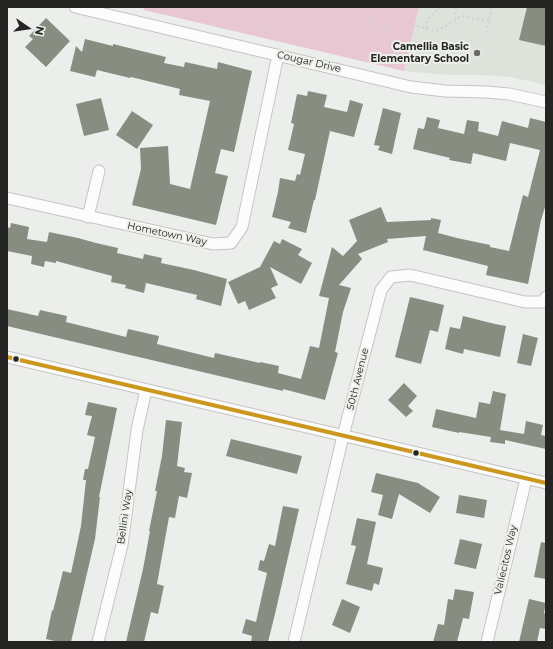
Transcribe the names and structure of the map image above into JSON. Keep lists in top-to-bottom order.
{
  "streets": {
    "street": [
      "Cougar Drive",
      "Hometown Way",
      "50th Avenue",
      "Bellini Way",
      "Vallecitos Way"
    ]
  },
  "crossings": [
    ["Cougar Drive", "Hometown Way"]
  ],
  "places": ["Camellia Basic Elementary School"],
  "north": "right"
}
